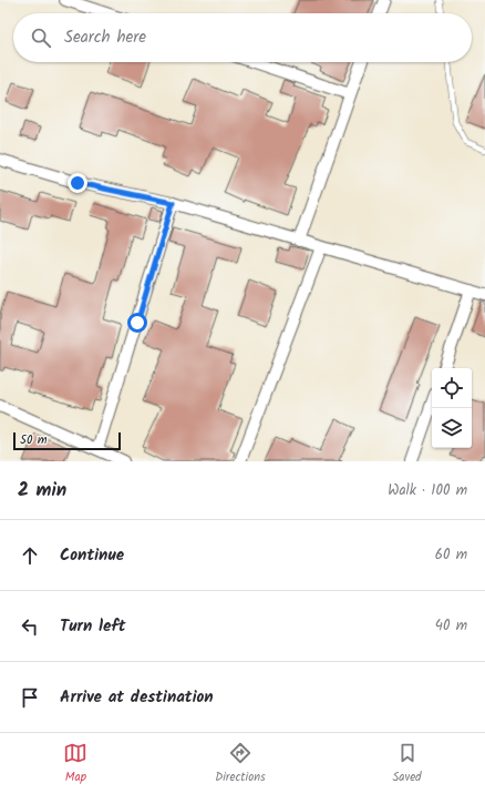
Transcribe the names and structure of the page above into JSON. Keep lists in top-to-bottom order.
{
  "scale_bar": "50 m",
  "page": {
    "search": "Search here",
    "scale": "50 m",
    "heading": ["2 min", "Walk · 100 m"],
    "list": [
      ["Continue", "60 m"],
      ["Turn left", "40 m"],
      "Arrive at destination"
    ],
    "nav": ["Map", "Directions", "Saved"]
  }
}
